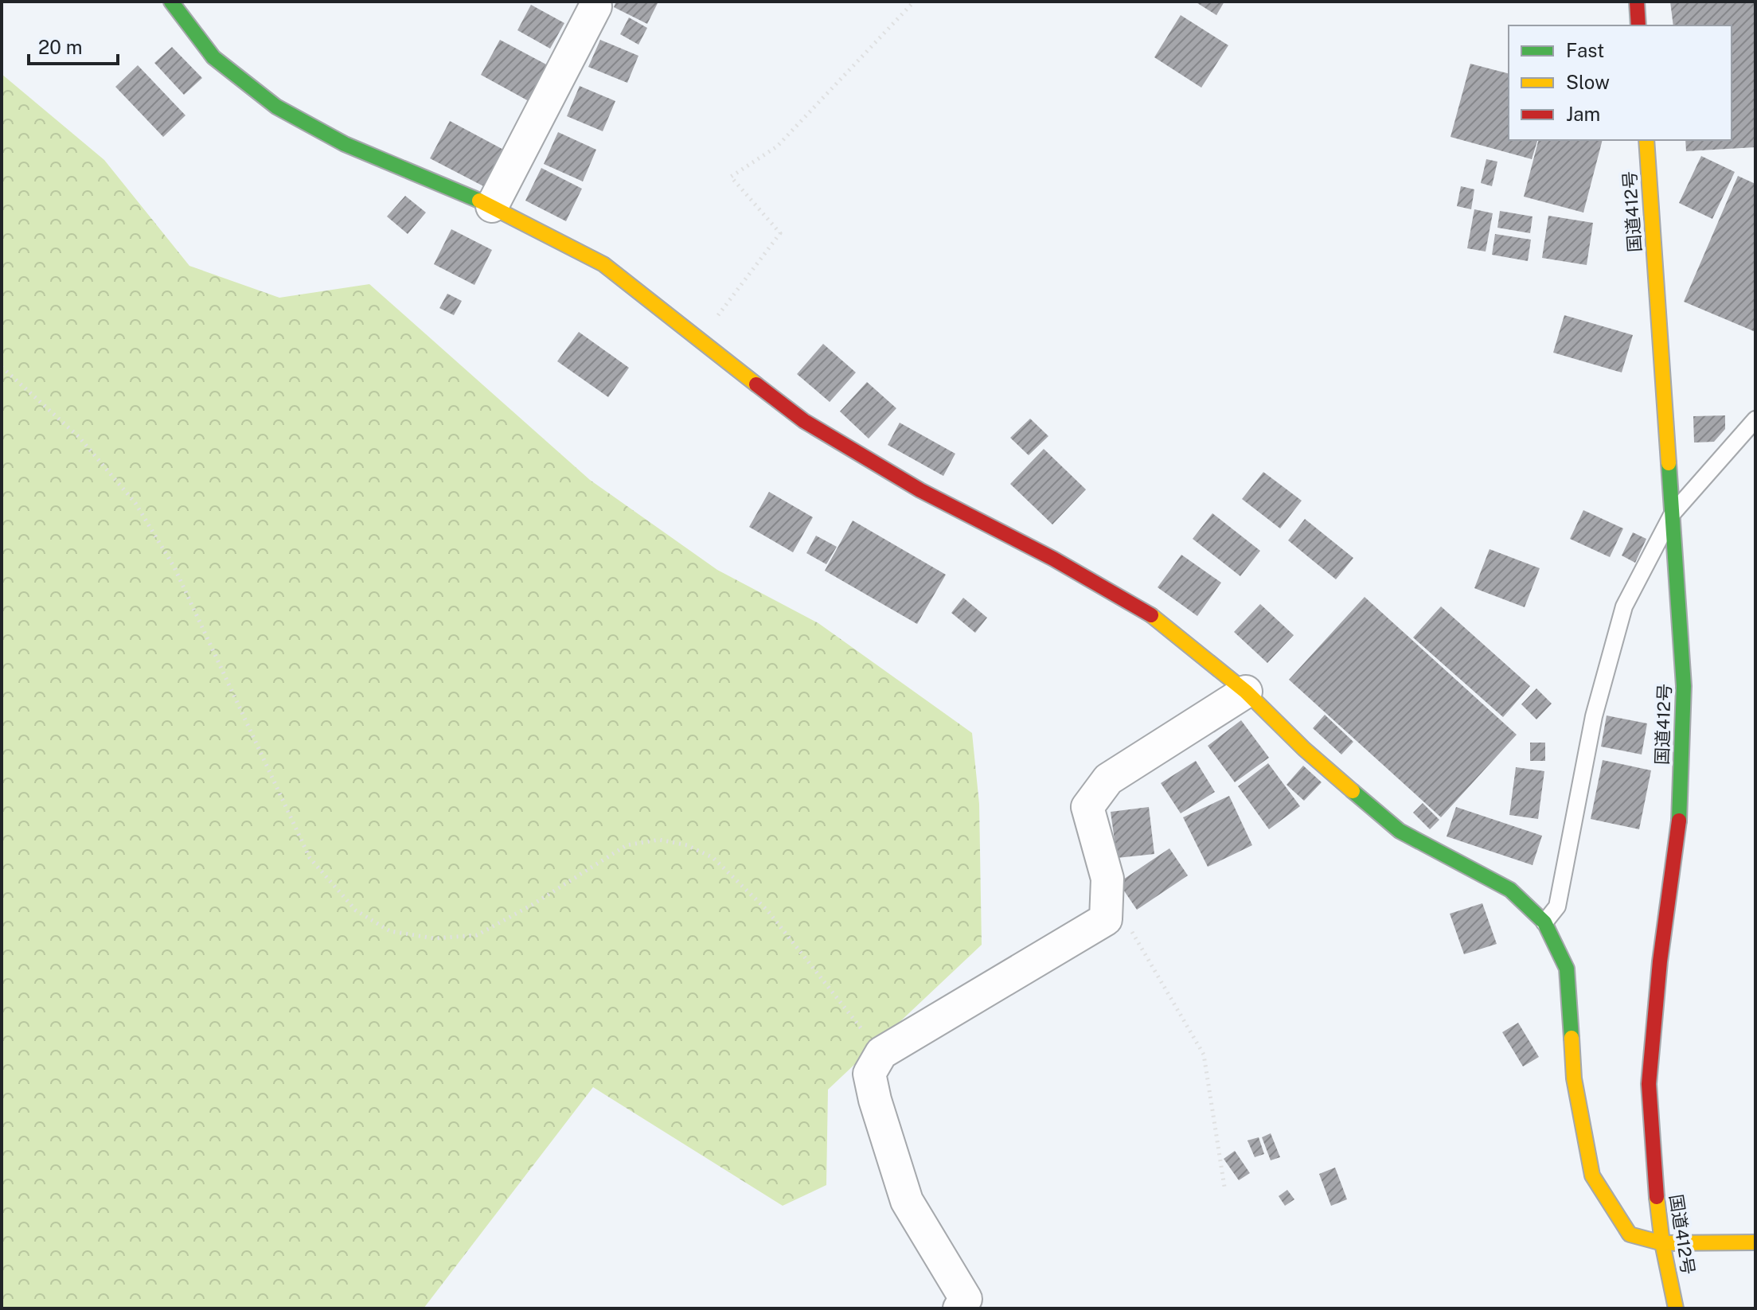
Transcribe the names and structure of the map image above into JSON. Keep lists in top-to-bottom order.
{
  "streets": {
    "main road": ["国道412号"]
  },
  "legend": ["Fast", "Slow", "Jam"],
  "scale_bar": "20 m"
}
